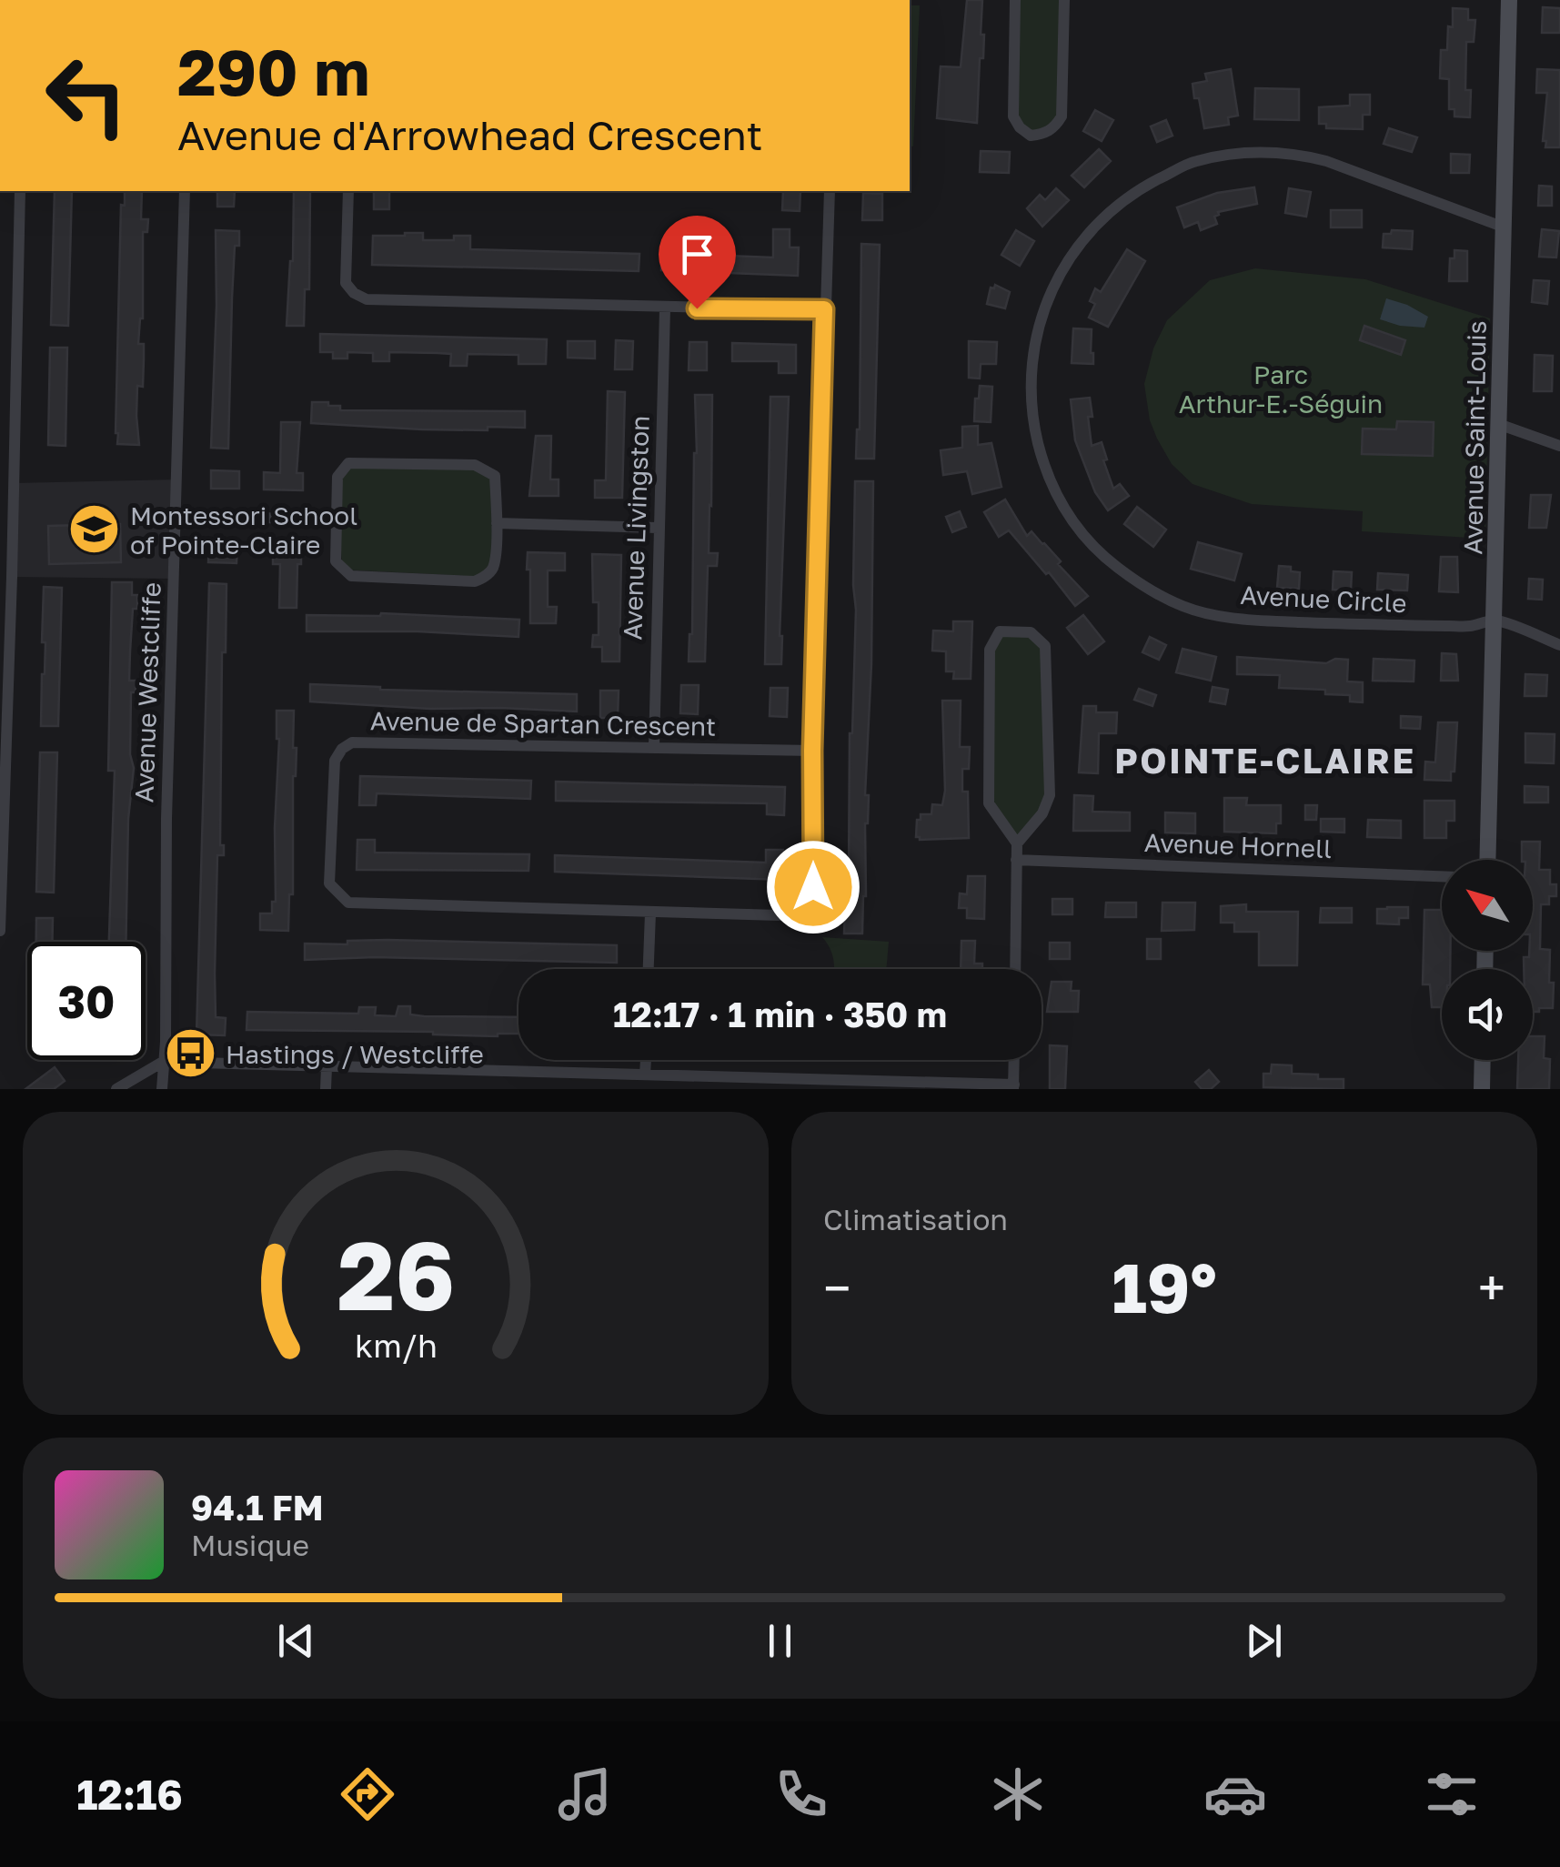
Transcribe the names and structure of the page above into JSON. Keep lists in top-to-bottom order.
{
  "streets": {
    "street": [
      "Avenue Saint-Louis",
      "Avenue Livingston",
      "Avenue Circle",
      "Avenue Westcliffe",
      "Avenue de Spartan Crescent",
      "Avenue Hornell"
    ]
  },
  "crossings": [
    ["Avenue Saint-Louis", "Avenue Circle"],
    ["Avenue Livingston", "Avenue de Spartan Crescent"]
  ],
  "districts": ["POINTE-CLAIRE"],
  "parks": ["Parc Arthur-E.-Séguin"],
  "places": {
    "school or university": ["Montessori School of Pointe-Claire"],
    "bus stop": ["Hastings / Westcliffe"]
  },
  "north": "top left",
  "page": {
    "turn": ["290 m", "Avenue d'Arrowhead Crescent"],
    "limit": "30",
    "trip": "12:17 · 1 min · 350 m",
    "tile": "Climatisation",
    "heat": ["−", "19°", "+"],
    "song": ["94.1 FM", "Musique"],
    "tabs": "12:16",
    "gauge": ["26", "km/h"]
  }
}
